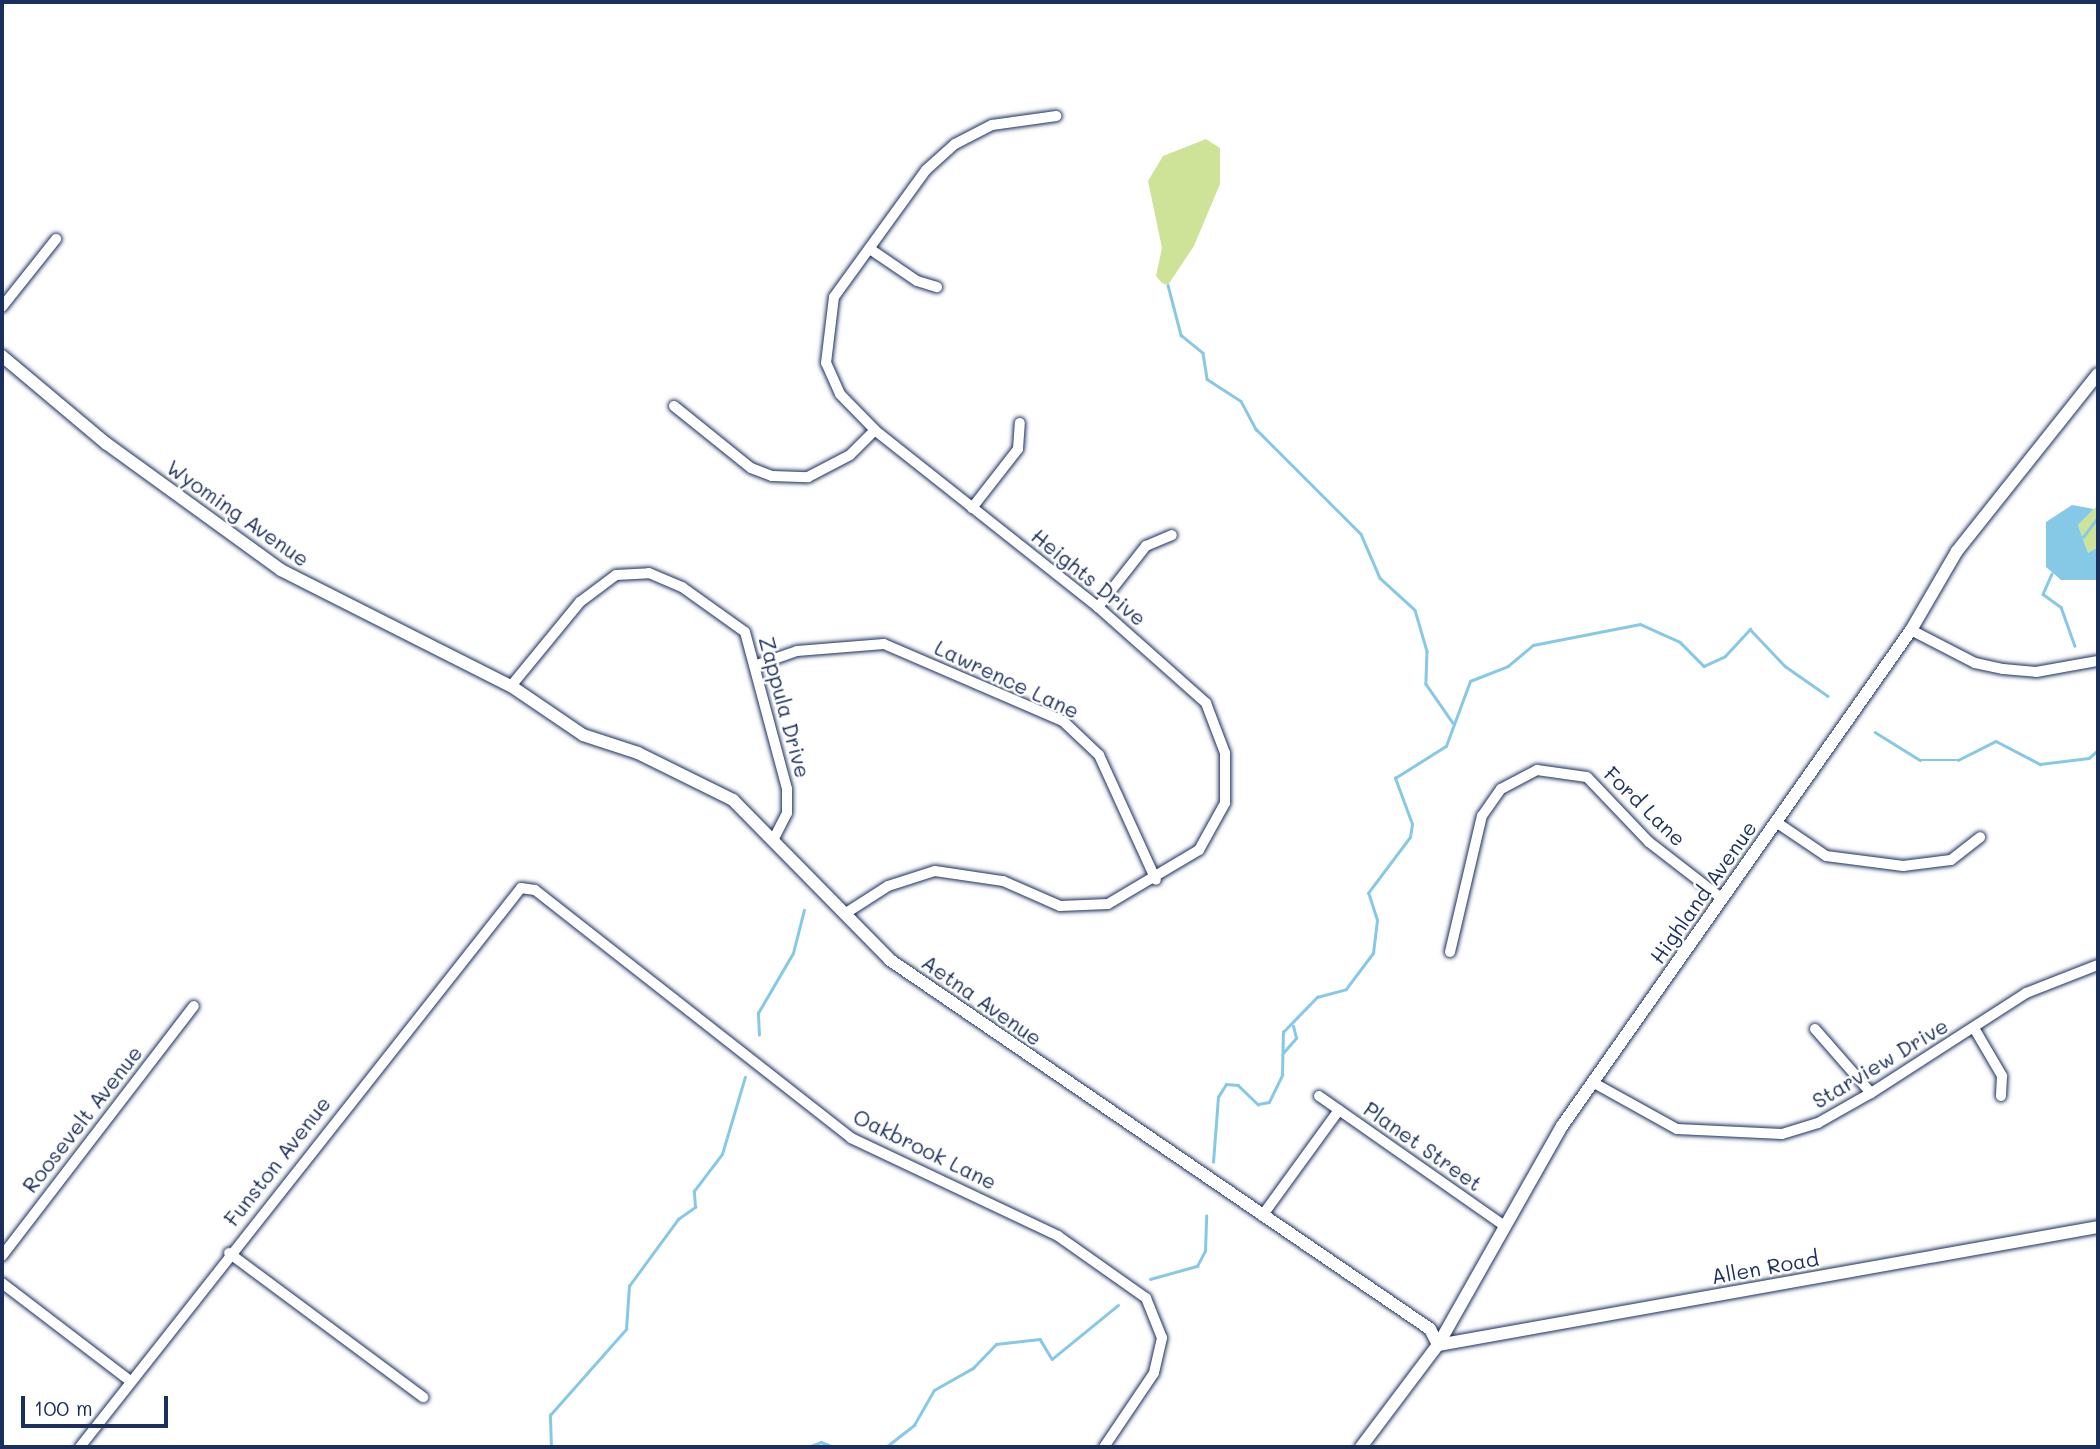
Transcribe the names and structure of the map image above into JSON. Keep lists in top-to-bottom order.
{
  "streets": {
    "street": [
      "Wyoming Avenue",
      "Heights Drive",
      "Lawrence Lane",
      "Zappula Drive",
      "Ford Lane",
      "Highland Avenue",
      "Aetna Avenue",
      "Starview Drive",
      "Roosevelt Avenue",
      "Planet Street",
      "Oakbrook Lane",
      "Funston Avenue",
      "Allen Road"
    ]
  },
  "crossings": [
    ["Wyoming Avenue", "Zappula Drive"],
    ["Wyoming Avenue", "Aetna Avenue"],
    ["Heights Drive", "Lawrence Lane"],
    ["Heights Drive", "Aetna Avenue"],
    ["Lawrence Lane", "Zappula Drive"],
    ["Zappula Drive", "Aetna Avenue"],
    ["Ford Lane", "Highland Avenue"],
    ["Highland Avenue", "Aetna Avenue"],
    ["Highland Avenue", "Starview Drive"],
    ["Highland Avenue", "Planet Street"],
    ["Highland Avenue", "Allen Road"],
    ["Aetna Avenue", "Allen Road"],
    ["Oakbrook Lane", "Funston Avenue"]
  ],
  "scale_bar": "100 m"
}
